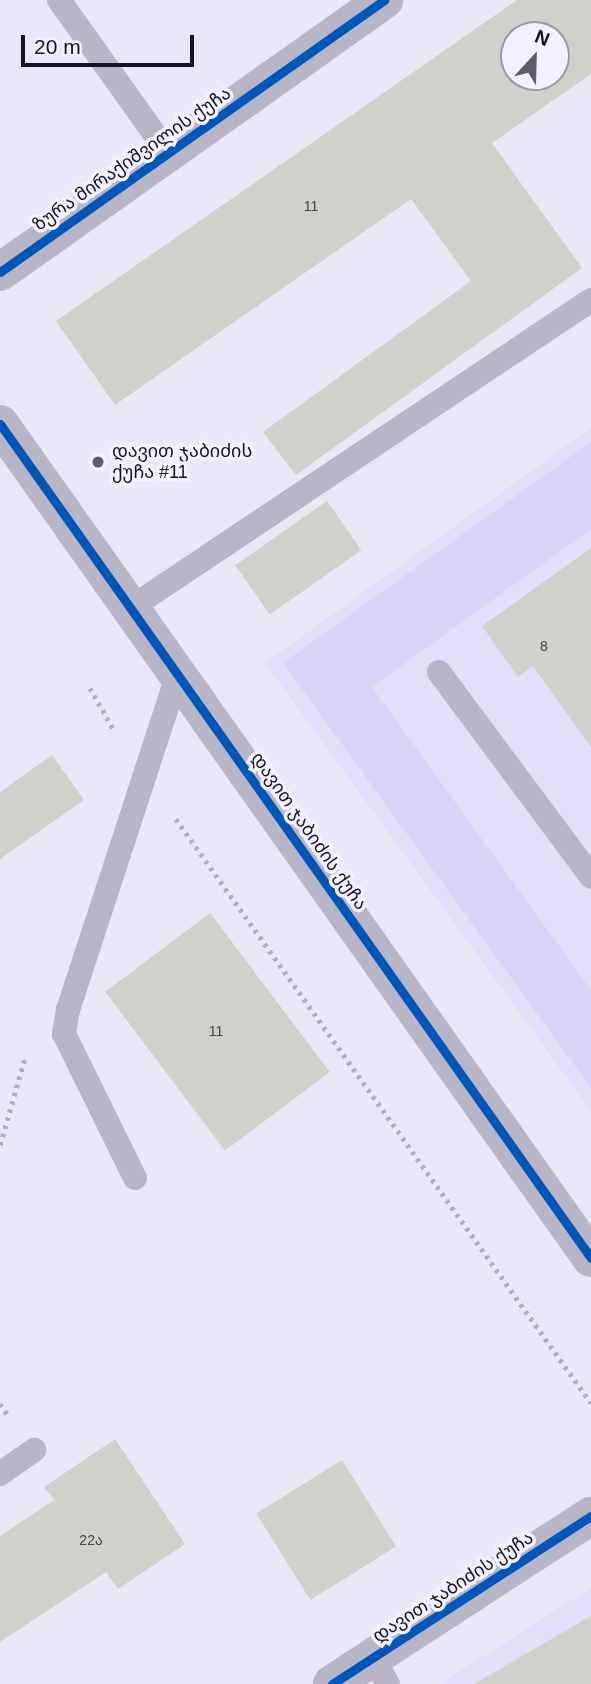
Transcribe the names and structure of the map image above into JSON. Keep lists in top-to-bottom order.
{
  "streets": {
    "street": ["ზურა მირაქიშვილის ქუჩა", "დავით ჯაბიძის ქუჩა"]
  },
  "places": ["დავით ჯაბიძის ქუჩა #11"],
  "house_numbers": [
    "11",
    "8",
    "11",
    "22ა"
  ],
  "scale_bar": "20 m",
  "north": "top"
}
